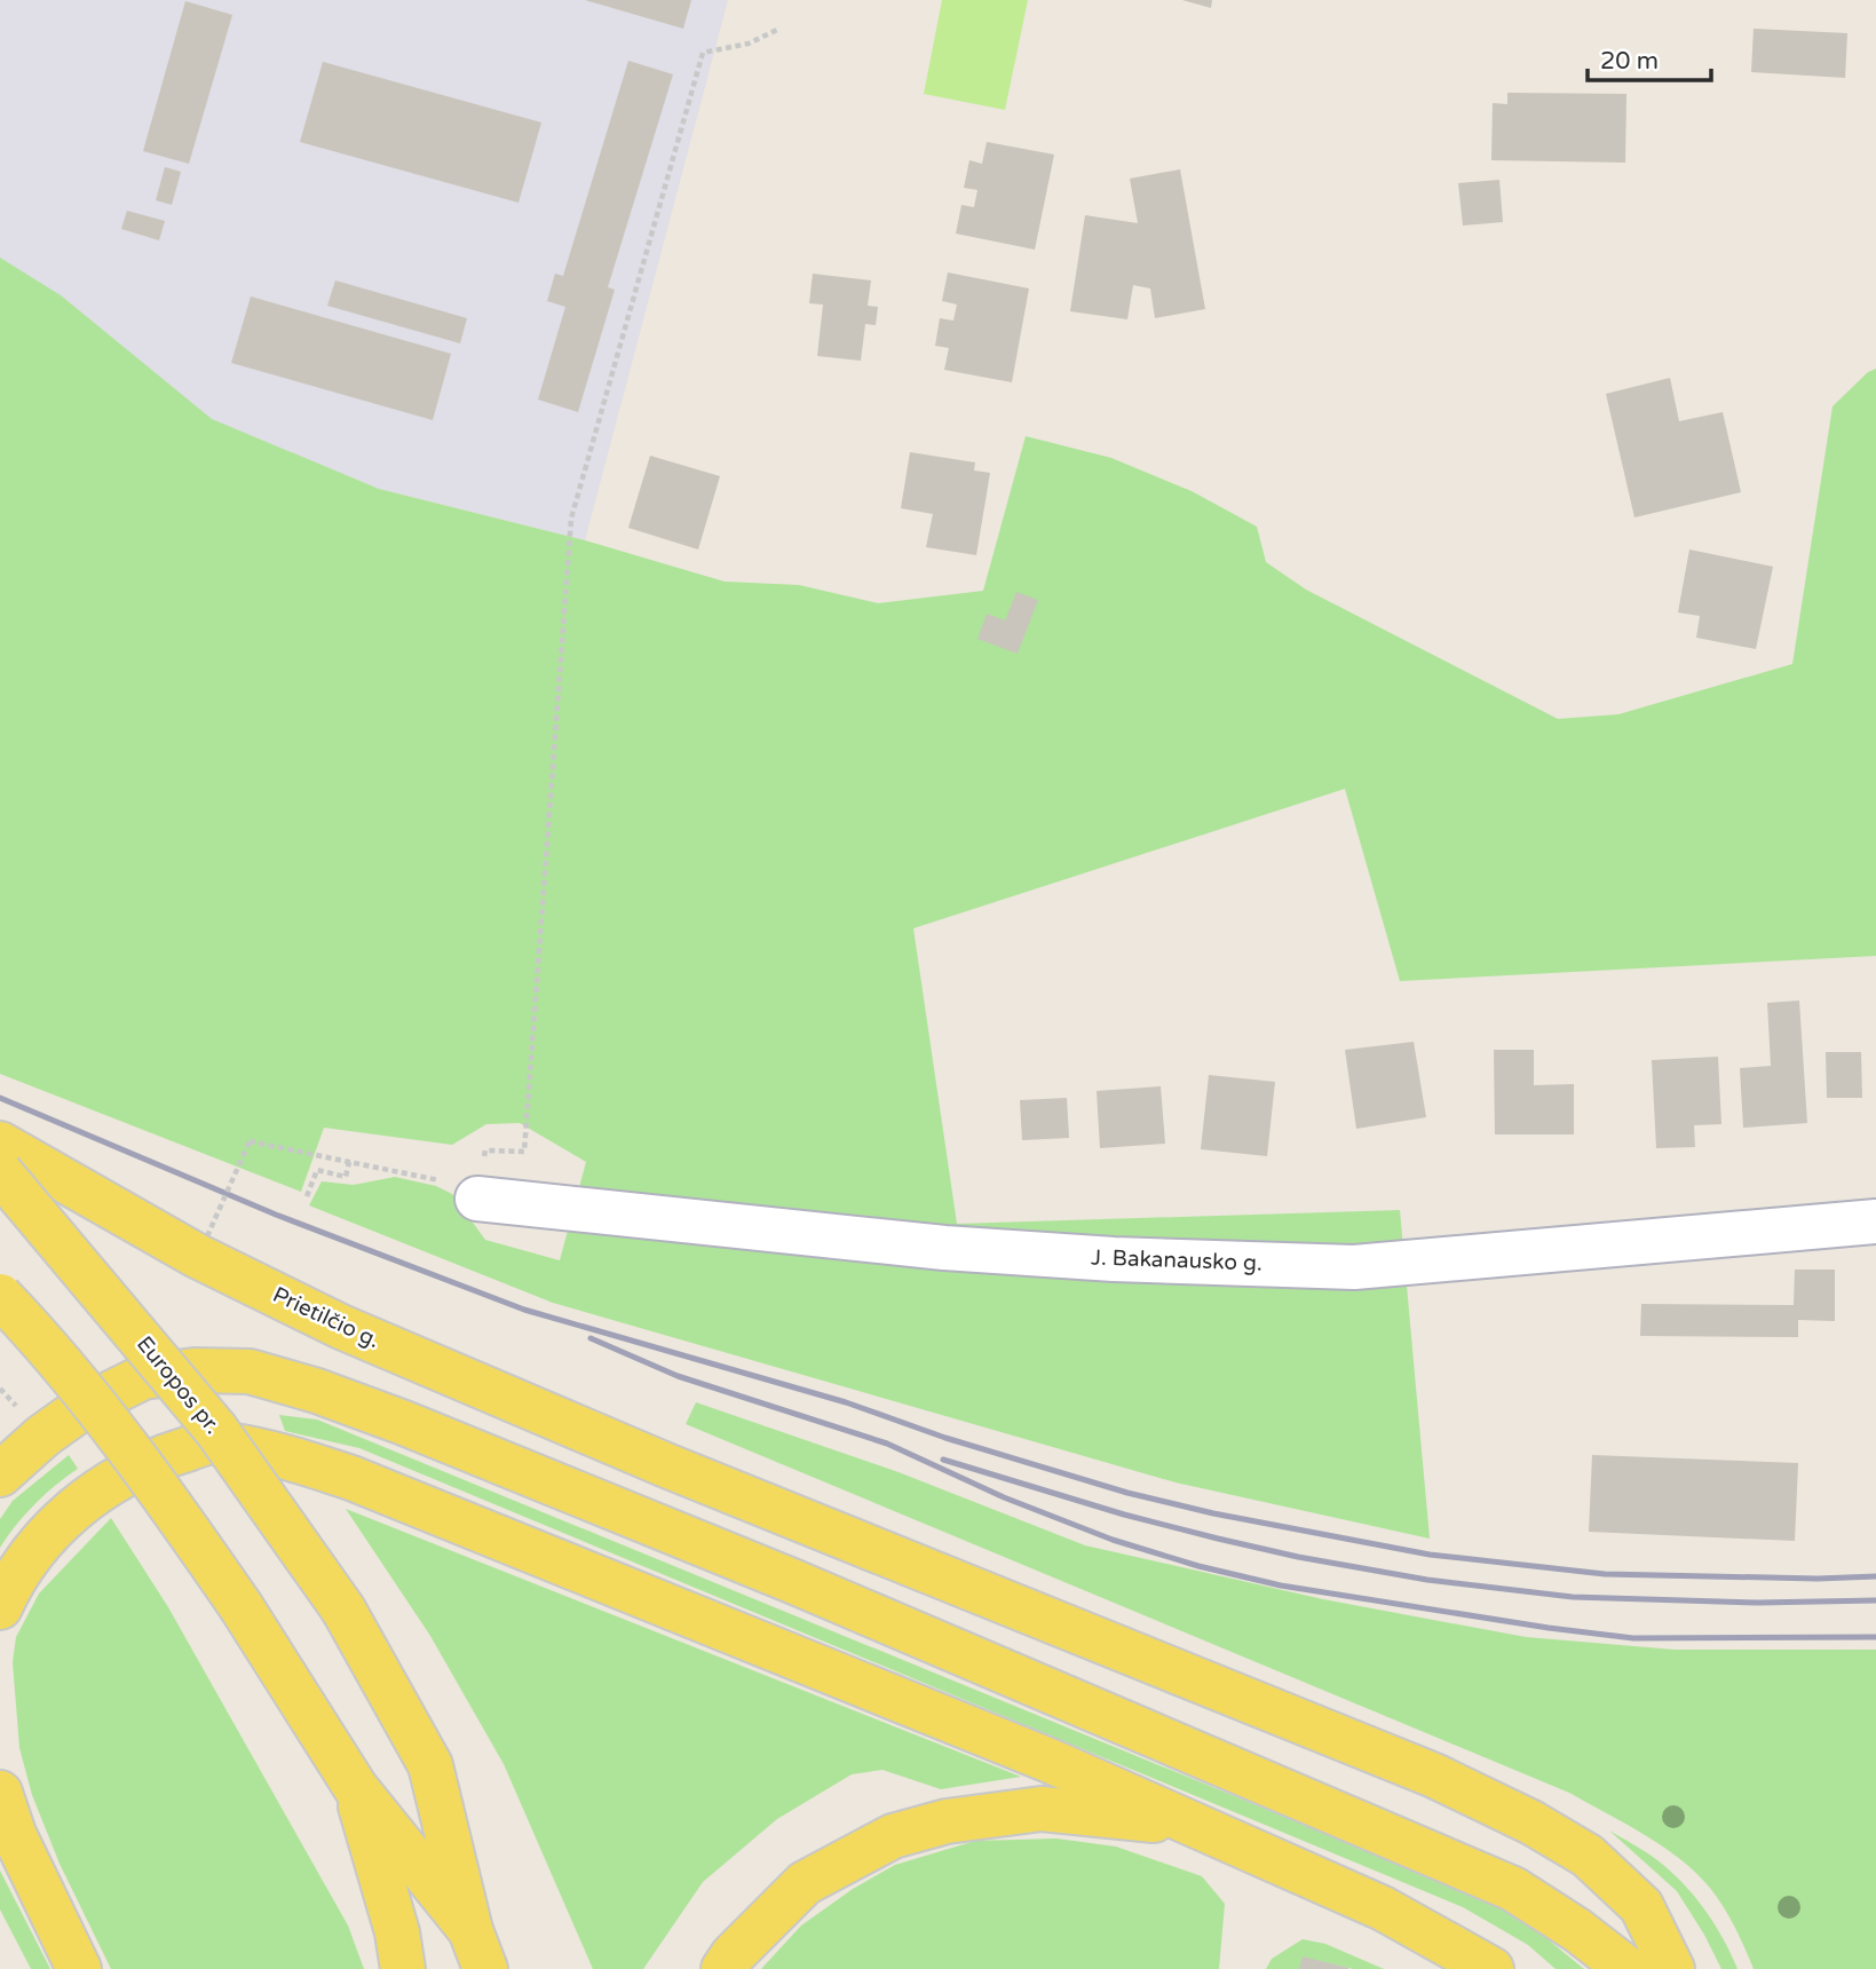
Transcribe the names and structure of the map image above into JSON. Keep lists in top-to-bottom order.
{
  "streets": {
    "main road": ["Prietilčio g.", "Europos pr."],
    "street": ["J. Bakanausko g."]
  },
  "scale_bar": "20 m"
}
